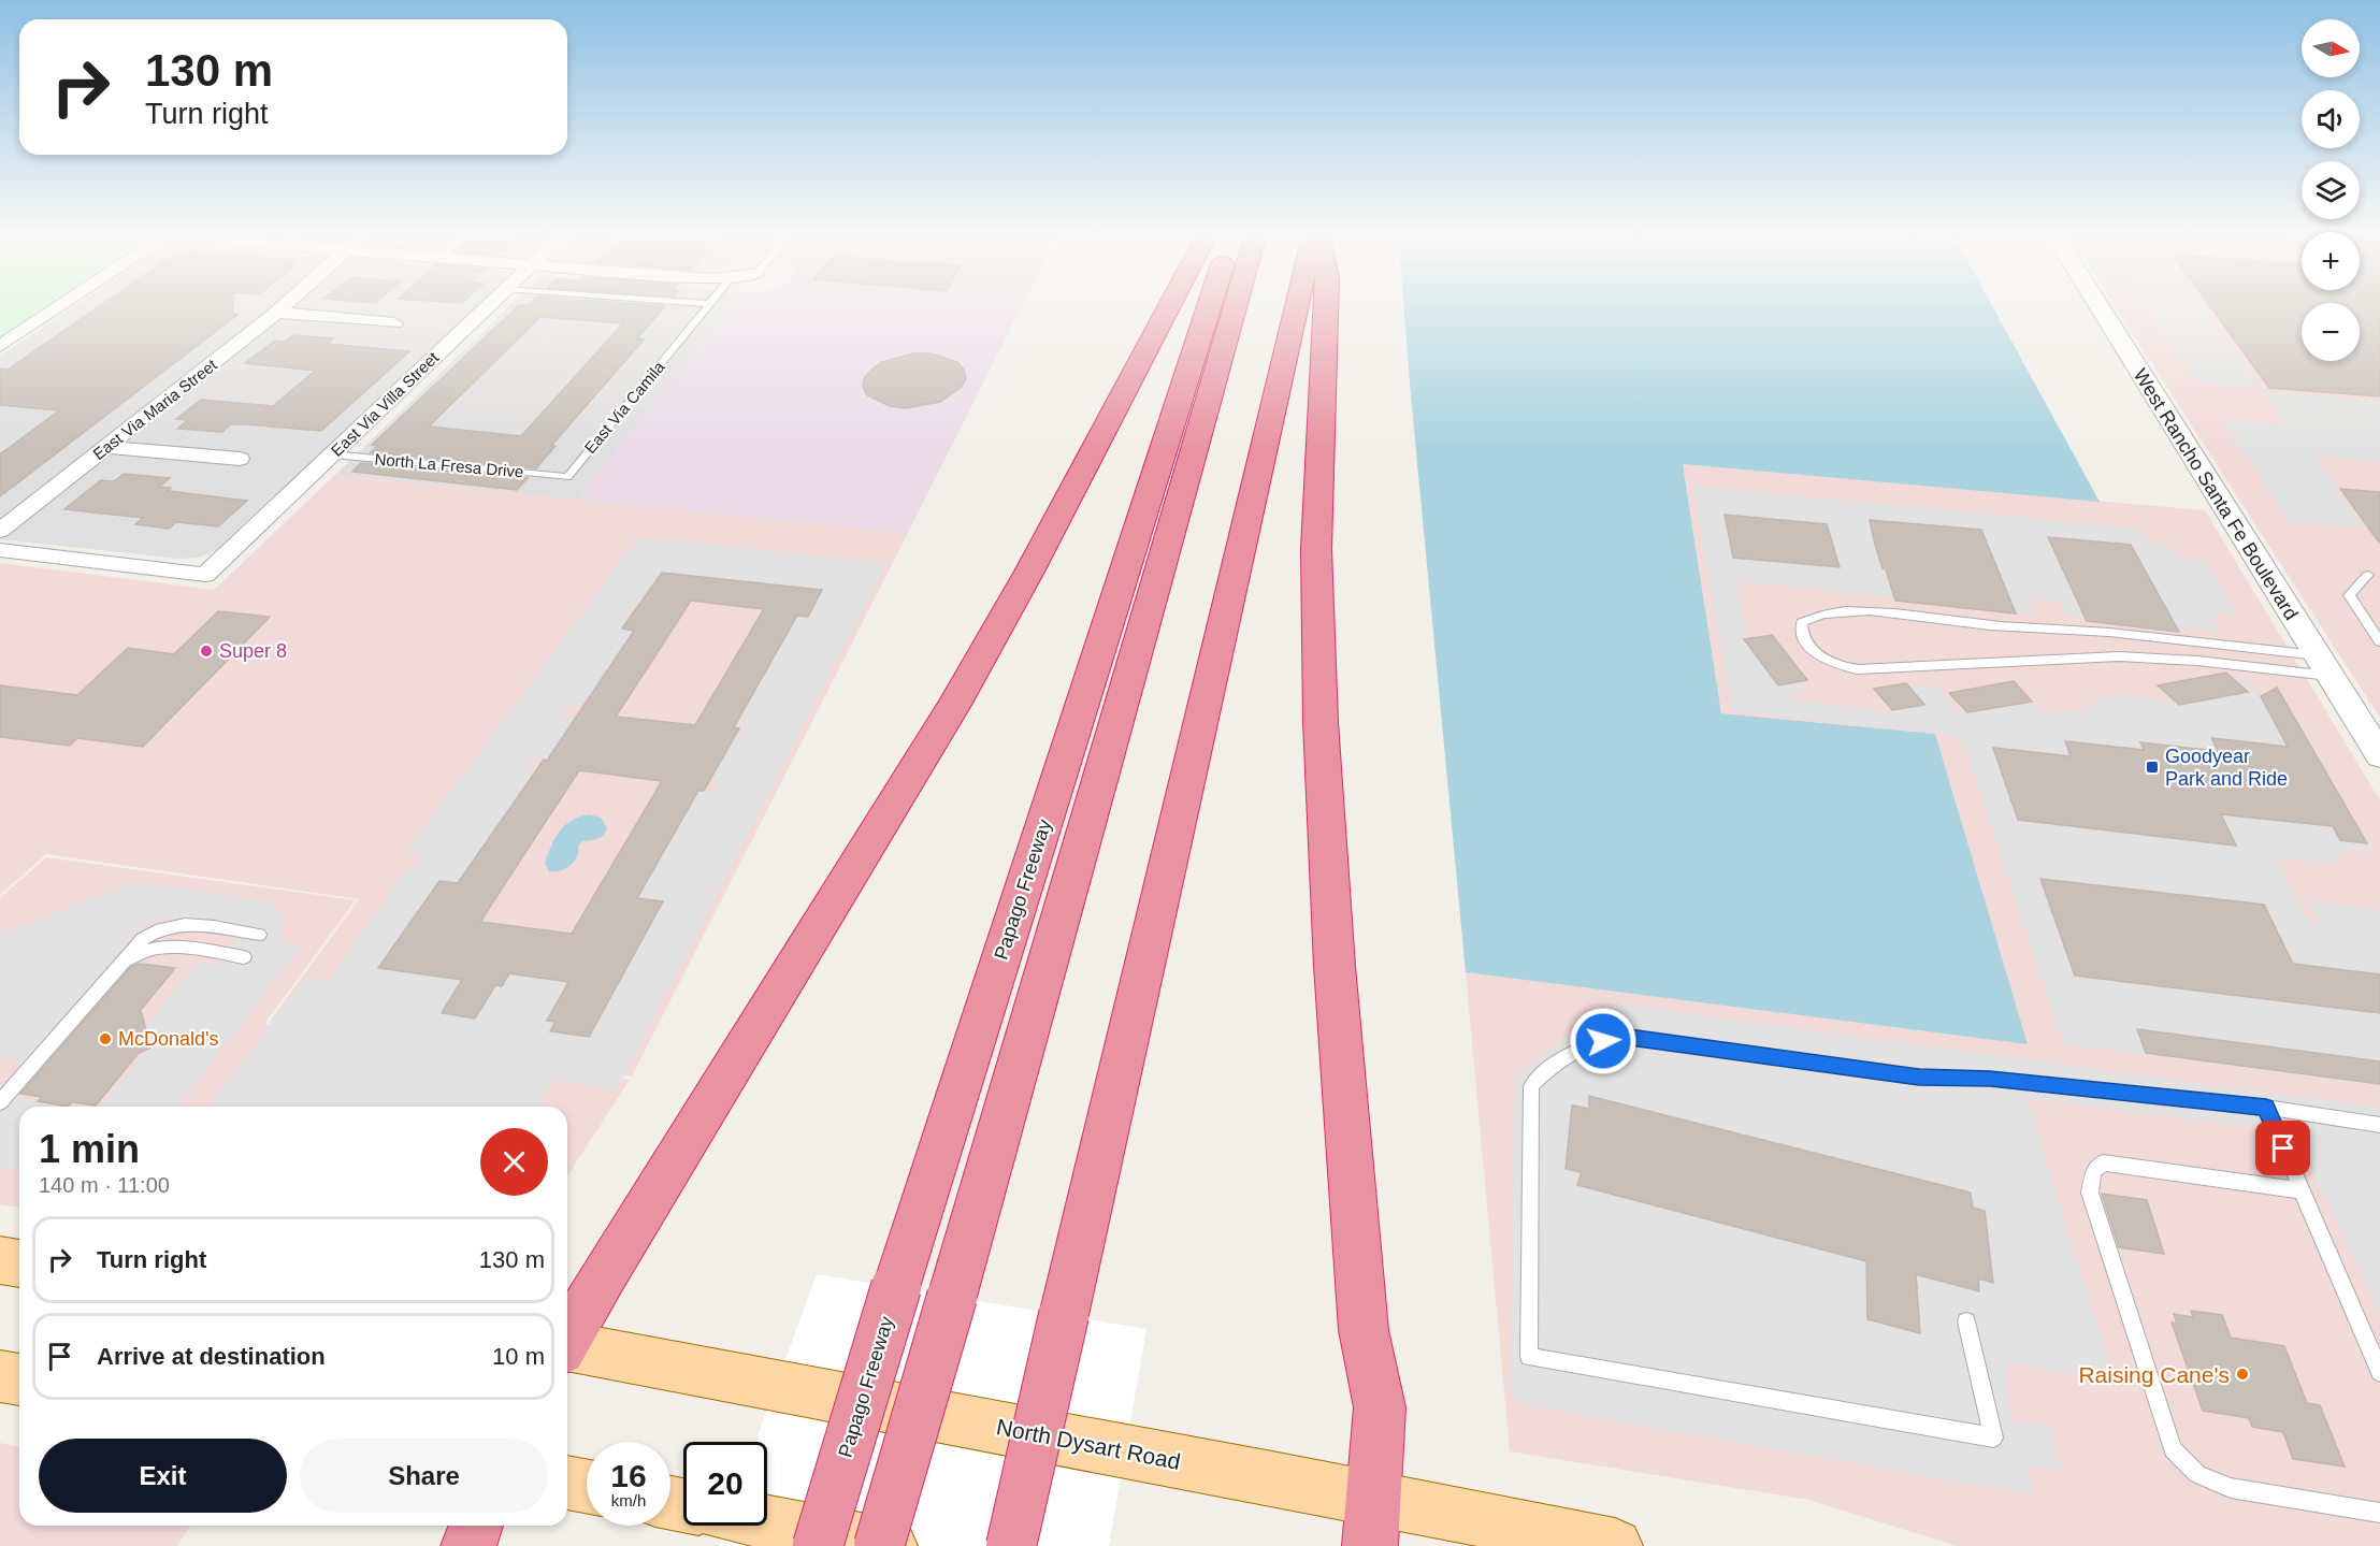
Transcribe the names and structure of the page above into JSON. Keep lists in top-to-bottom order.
{
  "streets": {
    "highway": ["Papago Freeway"],
    "main road": ["North Dysart Road"],
    "street": ["East Via Villa Street", "East Via Maria Street", "West Rancho Santa Fe Boulevard"],
    "lane": ["East Via Camila", "North La Fresa Drive"]
  },
  "crossings": [
    ["East Via Villa Street", "North La Fresa Drive"],
    ["East Via Camila", "North La Fresa Drive"]
  ],
  "places": {
    "other": ["Super 8", "McDonald's", "Raising Cane's"],
    "transit": ["Goodyear Park and Ride"]
  },
  "north": "right",
  "page": {
    "map_buttons": ["+", "−"],
    "turn": ["130 m", "Turn right"],
    "heading": ["1 min", "140 m · 11:00"],
    "list": [
      {
        "name": "Turn right",
        "value": "130 m"
      },
      {
        "name": "Arrive at destination",
        "value": "10 m"
      }
    ],
    "buttons": ["Exit", "Share"],
    "speed": "16 km/h",
    "limit": "20"
  }
}
